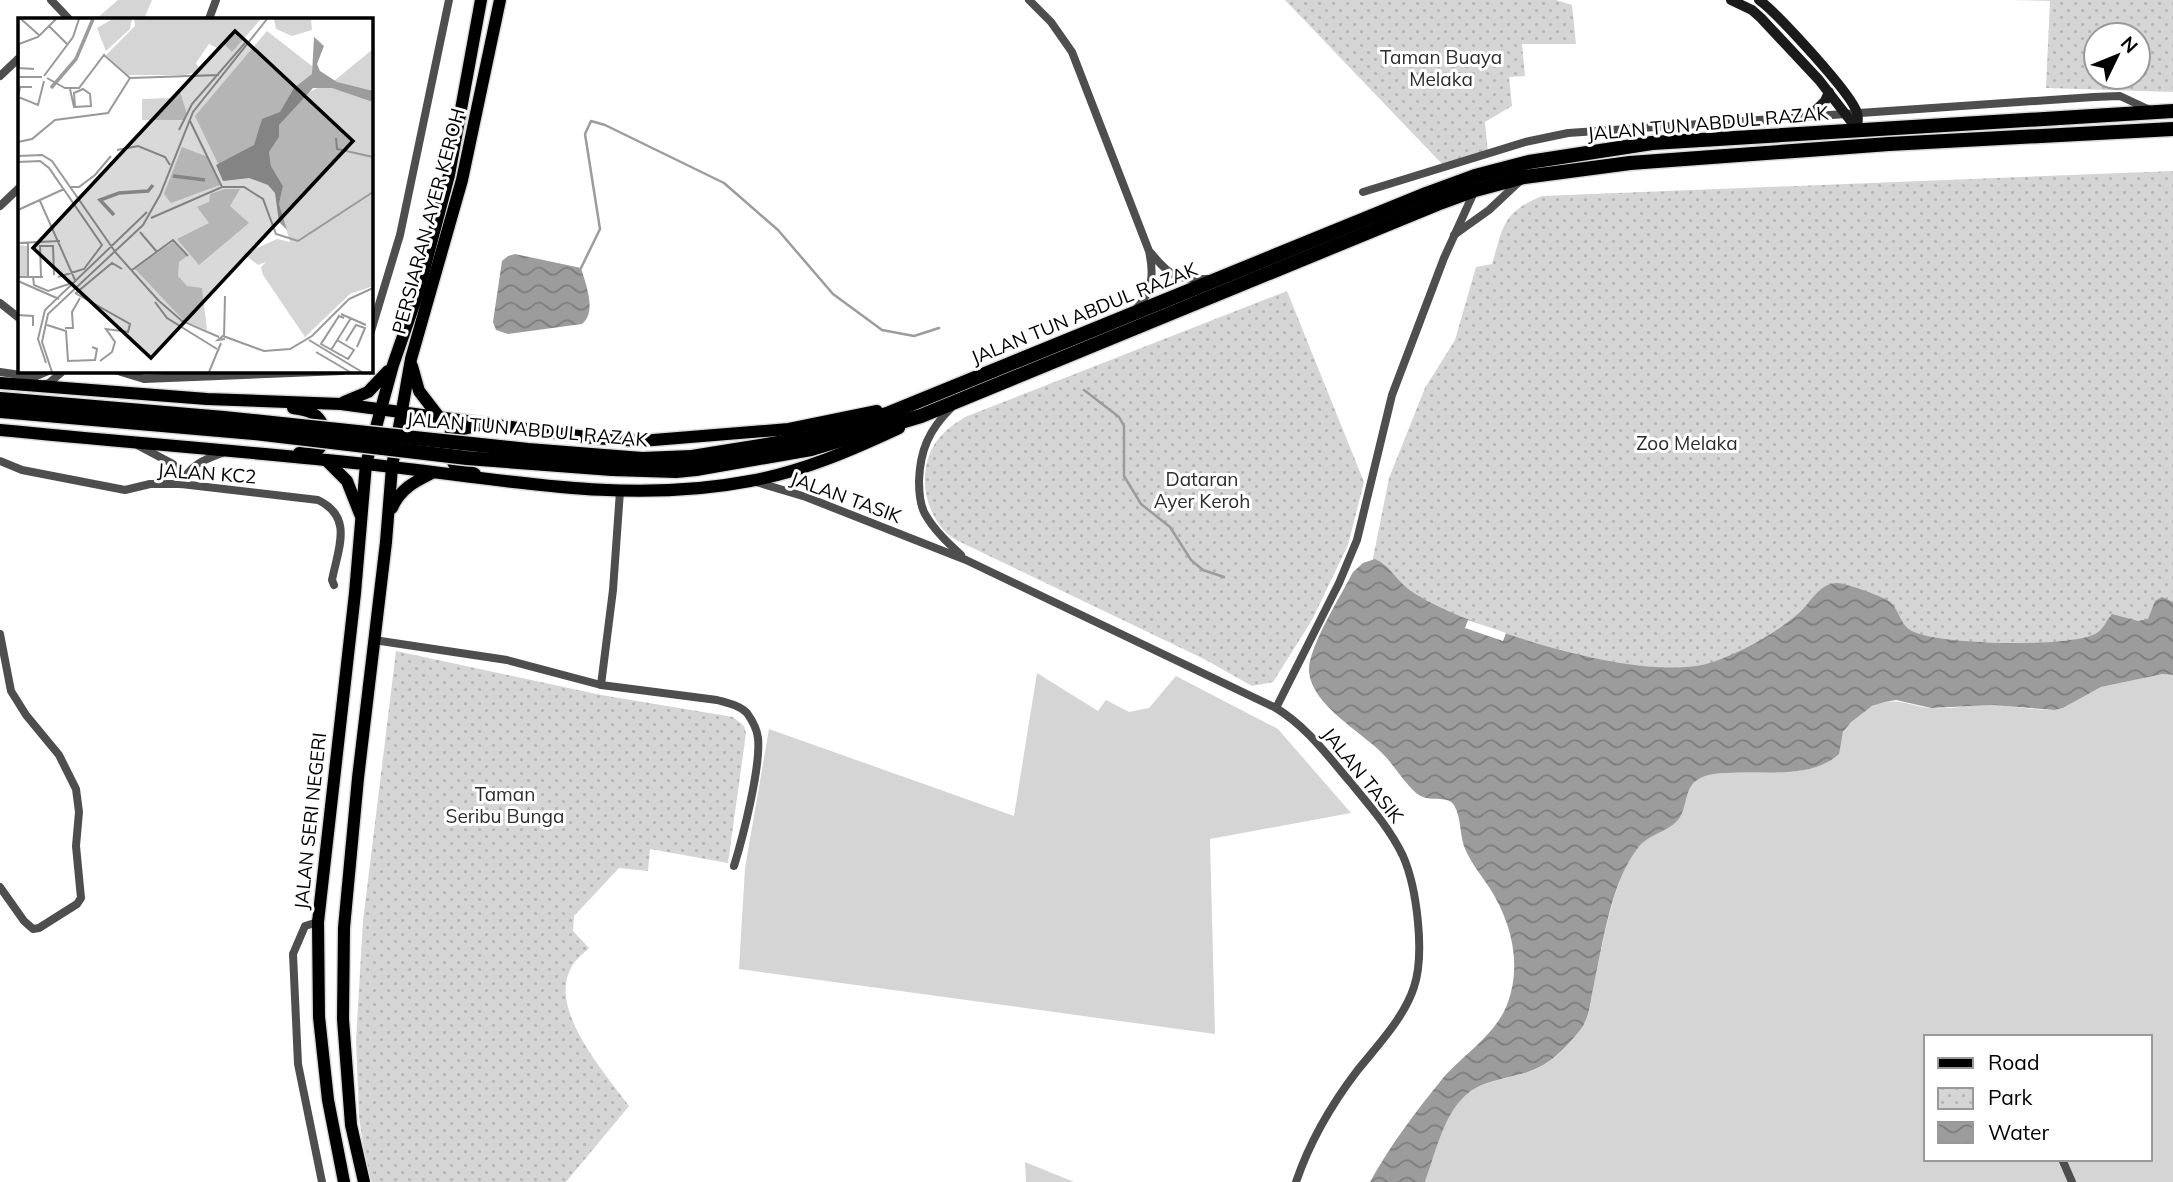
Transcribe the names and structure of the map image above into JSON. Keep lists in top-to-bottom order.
{
  "streets": {
    "highway": ["JALAN TUN ABDUL RAZAK"],
    "main road": ["PERSIARAN AYER KEROH", "JALAN SERI NEGERI"],
    "street": ["JALAN KC2", "JALAN TASIK"]
  },
  "crossings": [
    ["JALAN TUN ABDUL RAZAK", "JALAN TASIK"],
    ["PERSIARAN AYER KEROH", "JALAN SERI NEGERI"]
  ],
  "parks": [
    "Taman Buaya Melaka",
    "Zoo Melaka",
    "Dataran Ayer Keroh",
    "Taman Seribu Bunga"
  ],
  "legend": ["Road", "Park", "Water"],
  "north": "top right"
}
